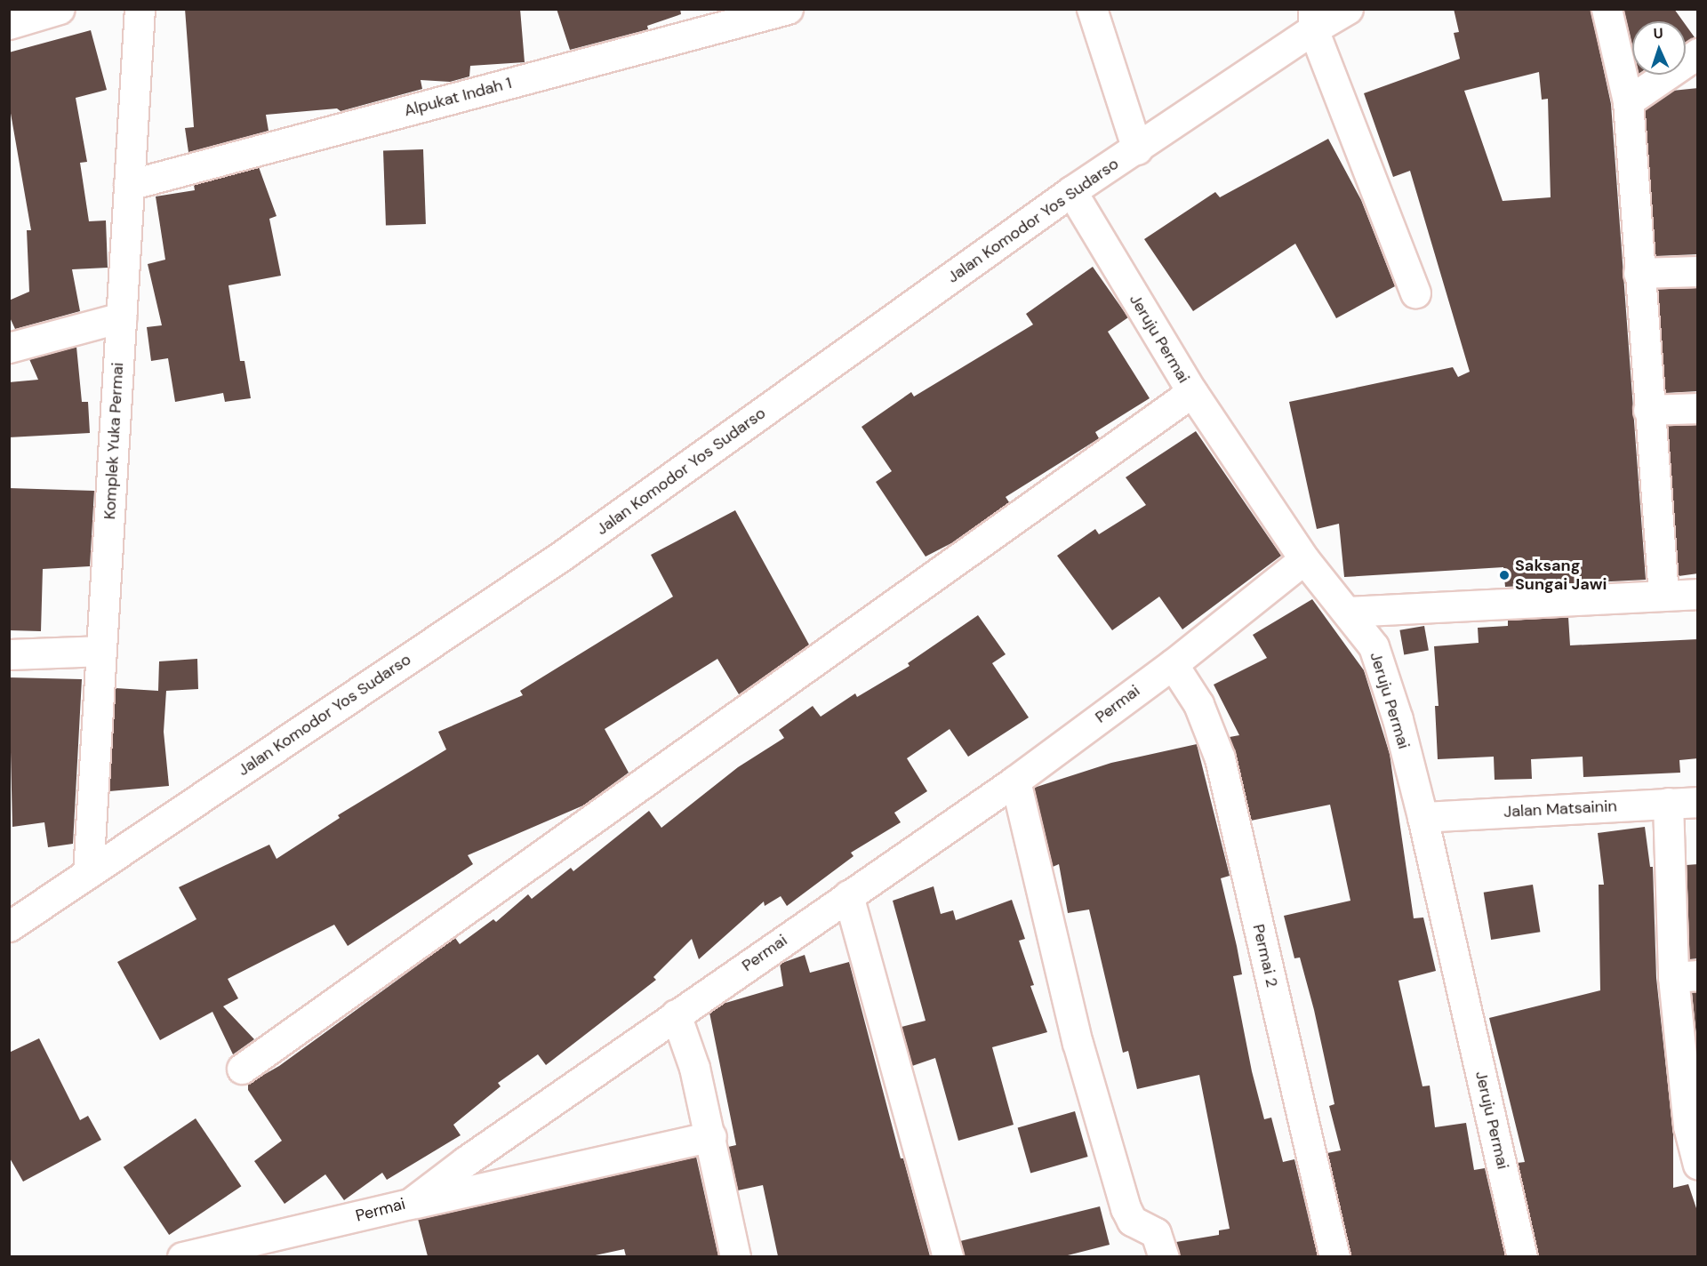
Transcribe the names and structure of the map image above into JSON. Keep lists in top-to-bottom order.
{
  "streets": {
    "street": [
      "Alpukat Indah 1",
      "Jalan Komodor Yos Sudarso",
      "Jeruju Permai",
      "Komplek Yuka Permai",
      "Permai",
      "Jalan Matsainin",
      "Permai 2"
    ]
  },
  "crossings": [
    ["Alpukat Indah 1", "Komplek Yuka Permai"],
    ["Jalan Komodor Yos Sudarso", "Jeruju Permai"],
    ["Jalan Komodor Yos Sudarso", "Komplek Yuka Permai"],
    ["Jeruju Permai", "Permai"],
    ["Jeruju Permai", "Jalan Matsainin"],
    ["Permai", "Permai 2"]
  ],
  "places": ["Saksang Sungai Jawi"],
  "north": "top"
}
